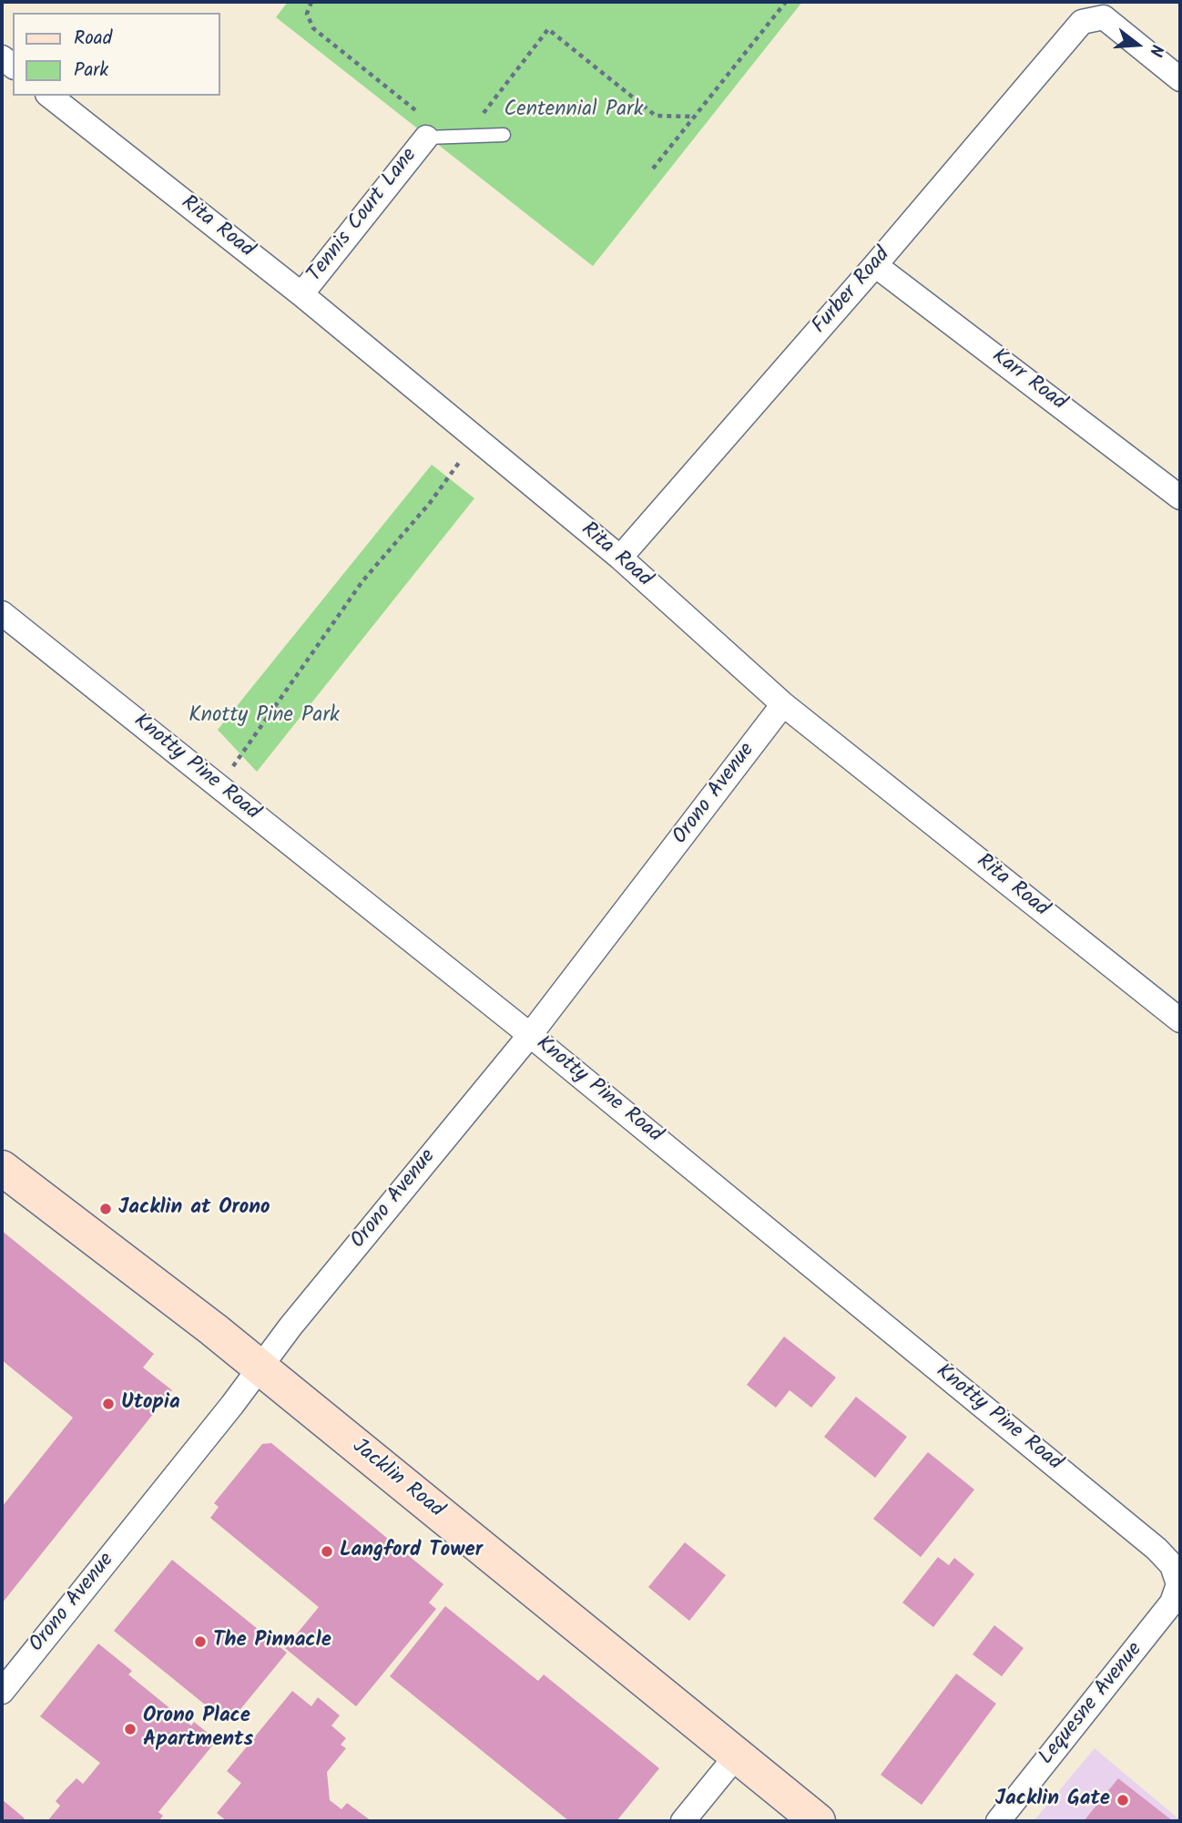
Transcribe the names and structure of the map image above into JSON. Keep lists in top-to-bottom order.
{
  "streets": {
    "main road": ["Jacklin Road"],
    "street": [
      "Tennis Court Lane",
      "Rita Road",
      "Furber Road",
      "Karr Road",
      "Knotty Pine Road",
      "Orono Avenue",
      "Lequesne Avenue"
    ]
  },
  "crossings": [
    ["Tennis Court Lane", "Rita Road"],
    ["Rita Road", "Furber Road"],
    ["Rita Road", "Orono Avenue"],
    ["Furber Road", "Karr Road"],
    ["Knotty Pine Road", "Orono Avenue"],
    ["Knotty Pine Road", "Lequesne Avenue"],
    ["Orono Avenue", "Jacklin Road"]
  ],
  "parks": ["Centennial Park", "Knotty Pine Park"],
  "places": [
    "Jacklin at Orono",
    "Utopia",
    "Langford Tower",
    "The Pinnacle",
    "Orono Place Apartments",
    "Jacklin Gate"
  ],
  "legend": ["Road", "Park"],
  "north": "right"
}
